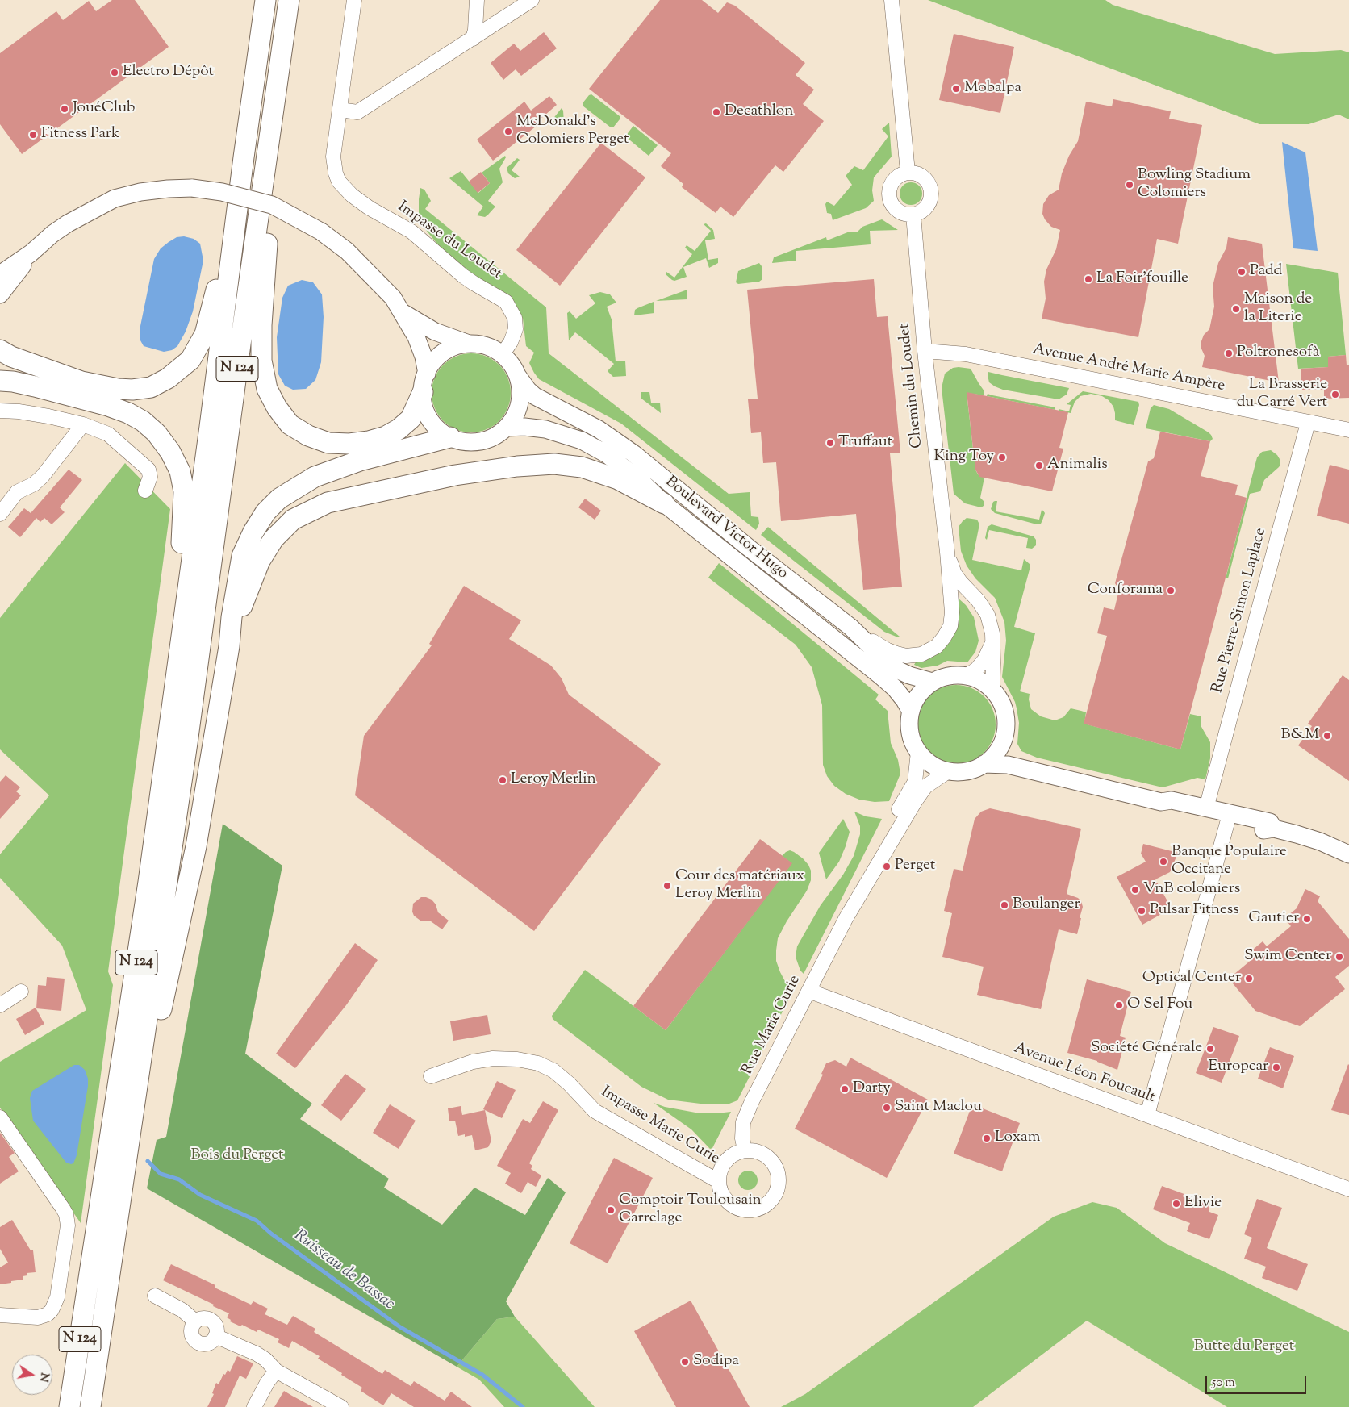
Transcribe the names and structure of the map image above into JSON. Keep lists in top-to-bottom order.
{
  "streets": {
    "highway": ["N 124"],
    "main road": ["Boulevard Victor Hugo"],
    "street": [
      "Impasse du Loudet",
      "Avenue André Marie Ampère",
      "Chemin du Loudet",
      "Rue Pierre-Simon Laplace",
      "Rue Marie Curie",
      "Avenue Léon Foucault",
      "Impasse Marie Curie"
    ]
  },
  "crossings": [
    ["Impasse du Loudet", "Boulevard Victor Hugo"],
    ["Avenue André Marie Ampère", "Chemin du Loudet"],
    ["Avenue André Marie Ampère", "Rue Pierre-Simon Laplace"],
    ["Chemin du Loudet", "Boulevard Victor Hugo"],
    ["Chemin du Loudet", "Rue Marie Curie"],
    ["Boulevard Victor Hugo", "Rue Marie Curie"],
    ["Rue Marie Curie", "Avenue Léon Foucault"],
    ["Rue Marie Curie", "Impasse Marie Curie"]
  ],
  "water": ["Ruisseau de Bassac"],
  "parks": ["Bois du Perget", "Butte du Perget"],
  "places": [
    "Electro Dépôt",
    "Mobalpa",
    "JouéClub",
    "Decathlon",
    "McDonald's Colomiers Perget",
    "Fitness Park",
    "Bowling Stadium Colomiers",
    "Padd",
    "La Foir'fouille",
    "Maison de la Literie",
    "Poltronesofà",
    "La Brasserie du Carré Vert",
    "Truffaut",
    "King Toy",
    "Animalis",
    "Conforama",
    "B&M",
    "Leroy Merlin",
    "Banque Populaire Occitane",
    "Perget",
    "Cour des matériaux Leroy Merlin",
    "VnB colomiers",
    "Boulanger",
    "Pulsar Fitness",
    "Gautier",
    "Swim Center",
    "Optical Center",
    "O Sel Fou",
    "Société Générale",
    "Europcar",
    "Darty",
    "Saint Maclou",
    "Loxam",
    "Elivie",
    "Comptoir Toulousain Carrelage",
    "Sodipa"
  ],
  "scale_bar": "50 m",
  "north": "right"
}
